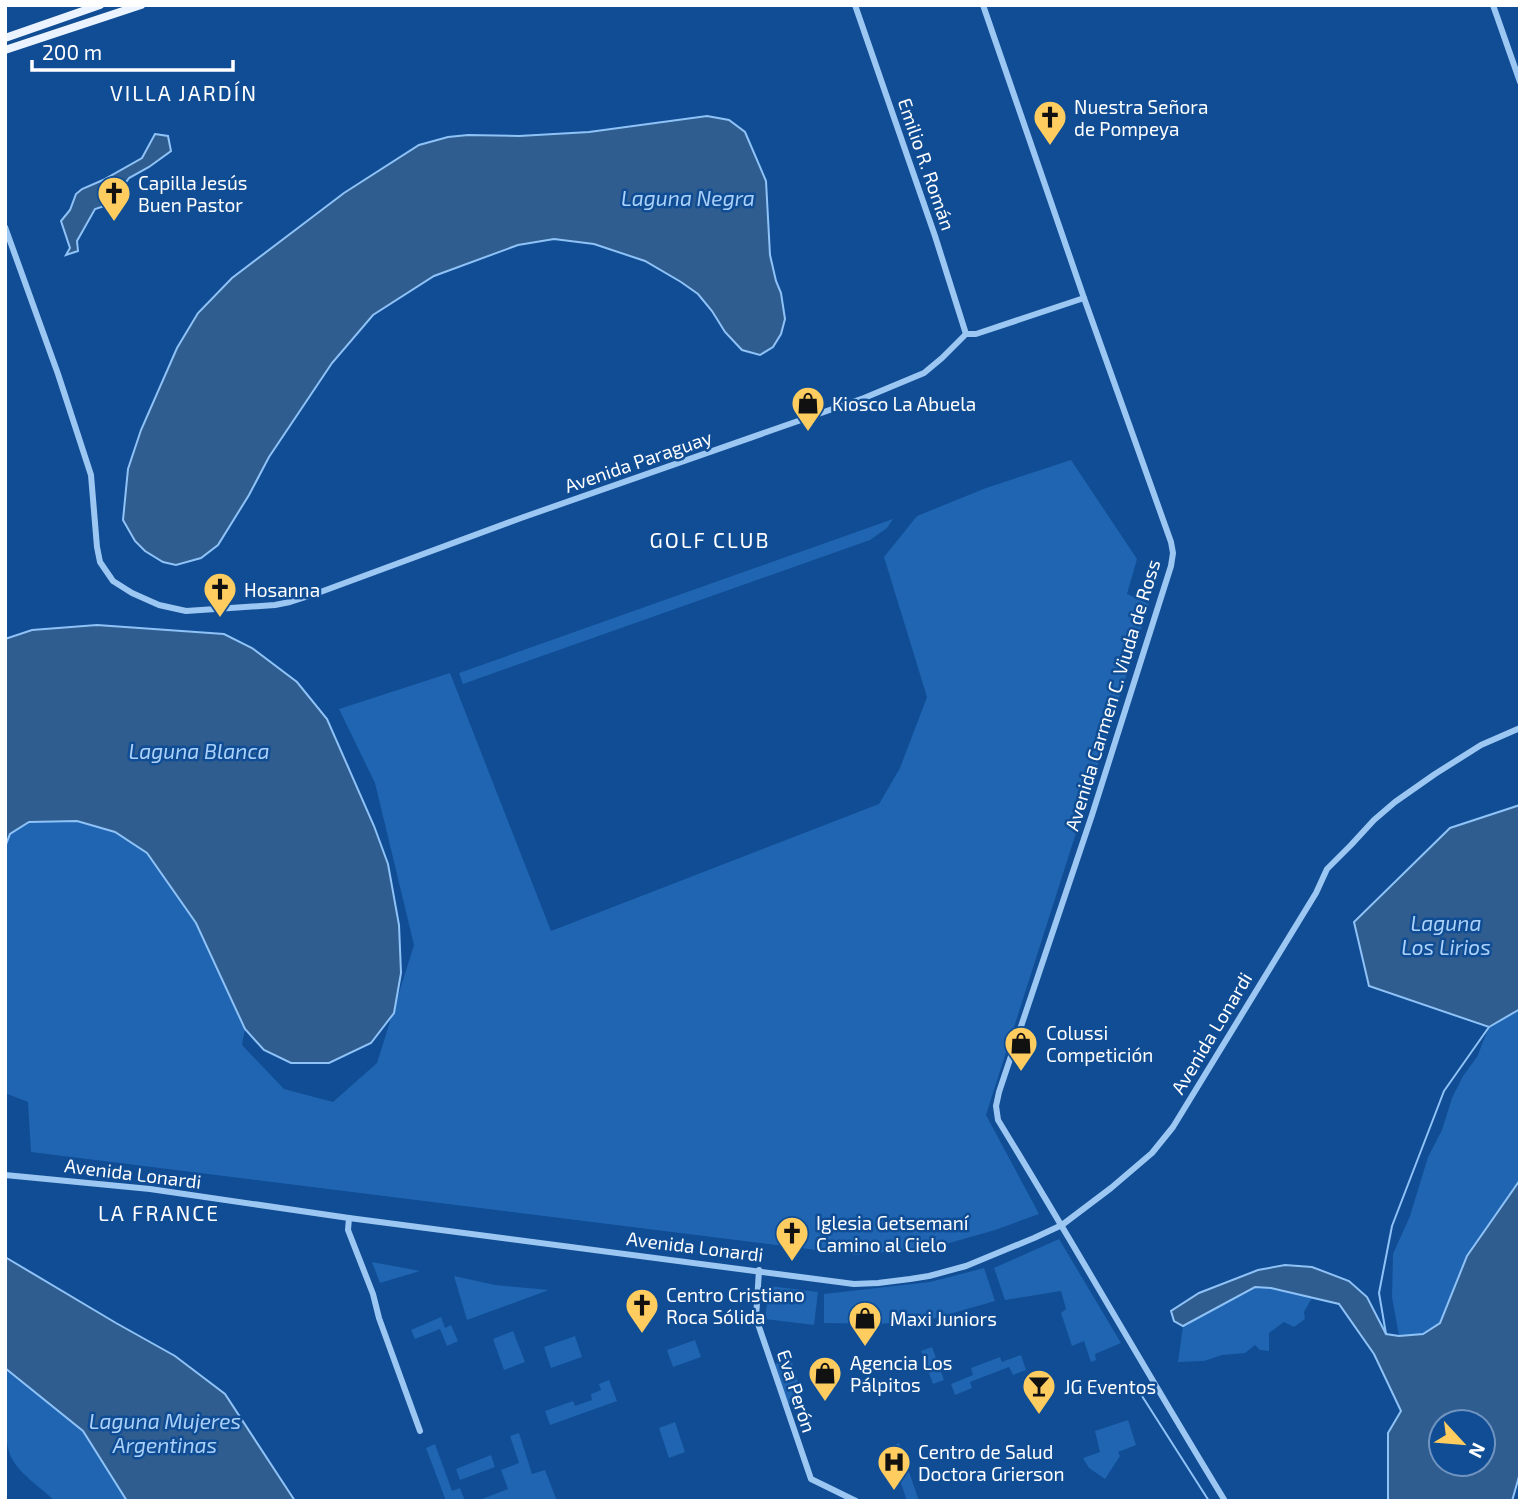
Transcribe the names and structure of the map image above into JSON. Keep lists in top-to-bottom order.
{
  "streets": {
    "street": [
      "Emilio R. Román",
      "Avenida Paraguay",
      "Avenida Carmen C. Viuda de Ross",
      "Avenida Lonardi",
      "Eva Perón"
    ]
  },
  "crossings": [
    ["Emilio R. Román", "Avenida Paraguay"],
    ["Avenida Carmen C. Viuda de Ross", "Avenida Lonardi"],
    ["Avenida Lonardi", "Eva Perón"]
  ],
  "districts": ["VILLA JARDÍN", "GOLF CLUB", "LA FRANCE"],
  "water": [
    "Laguna Negra",
    "Laguna Blanca",
    "Laguna Los Lirios",
    "Laguna Mujeres Argentinas"
  ],
  "places": {
    "church": [
      "Nuestra Señora de Pompeya",
      "Capilla Jesús Buen Pastor",
      "Hosanna",
      "Iglesia Getsemaní Camino al Cielo",
      "Centro Cristiano Roca Sólida"
    ],
    "shop": [
      "Kiosco La Abuela",
      "Colussi Competición",
      "Maxi Juniors",
      "Agencia Los Pálpitos"
    ],
    "bar": ["JG Eventos"],
    "hospital": ["Centro de Salud Doctora Grierson"]
  },
  "scale_bar": "200 m",
  "north": "bottom right"
}
